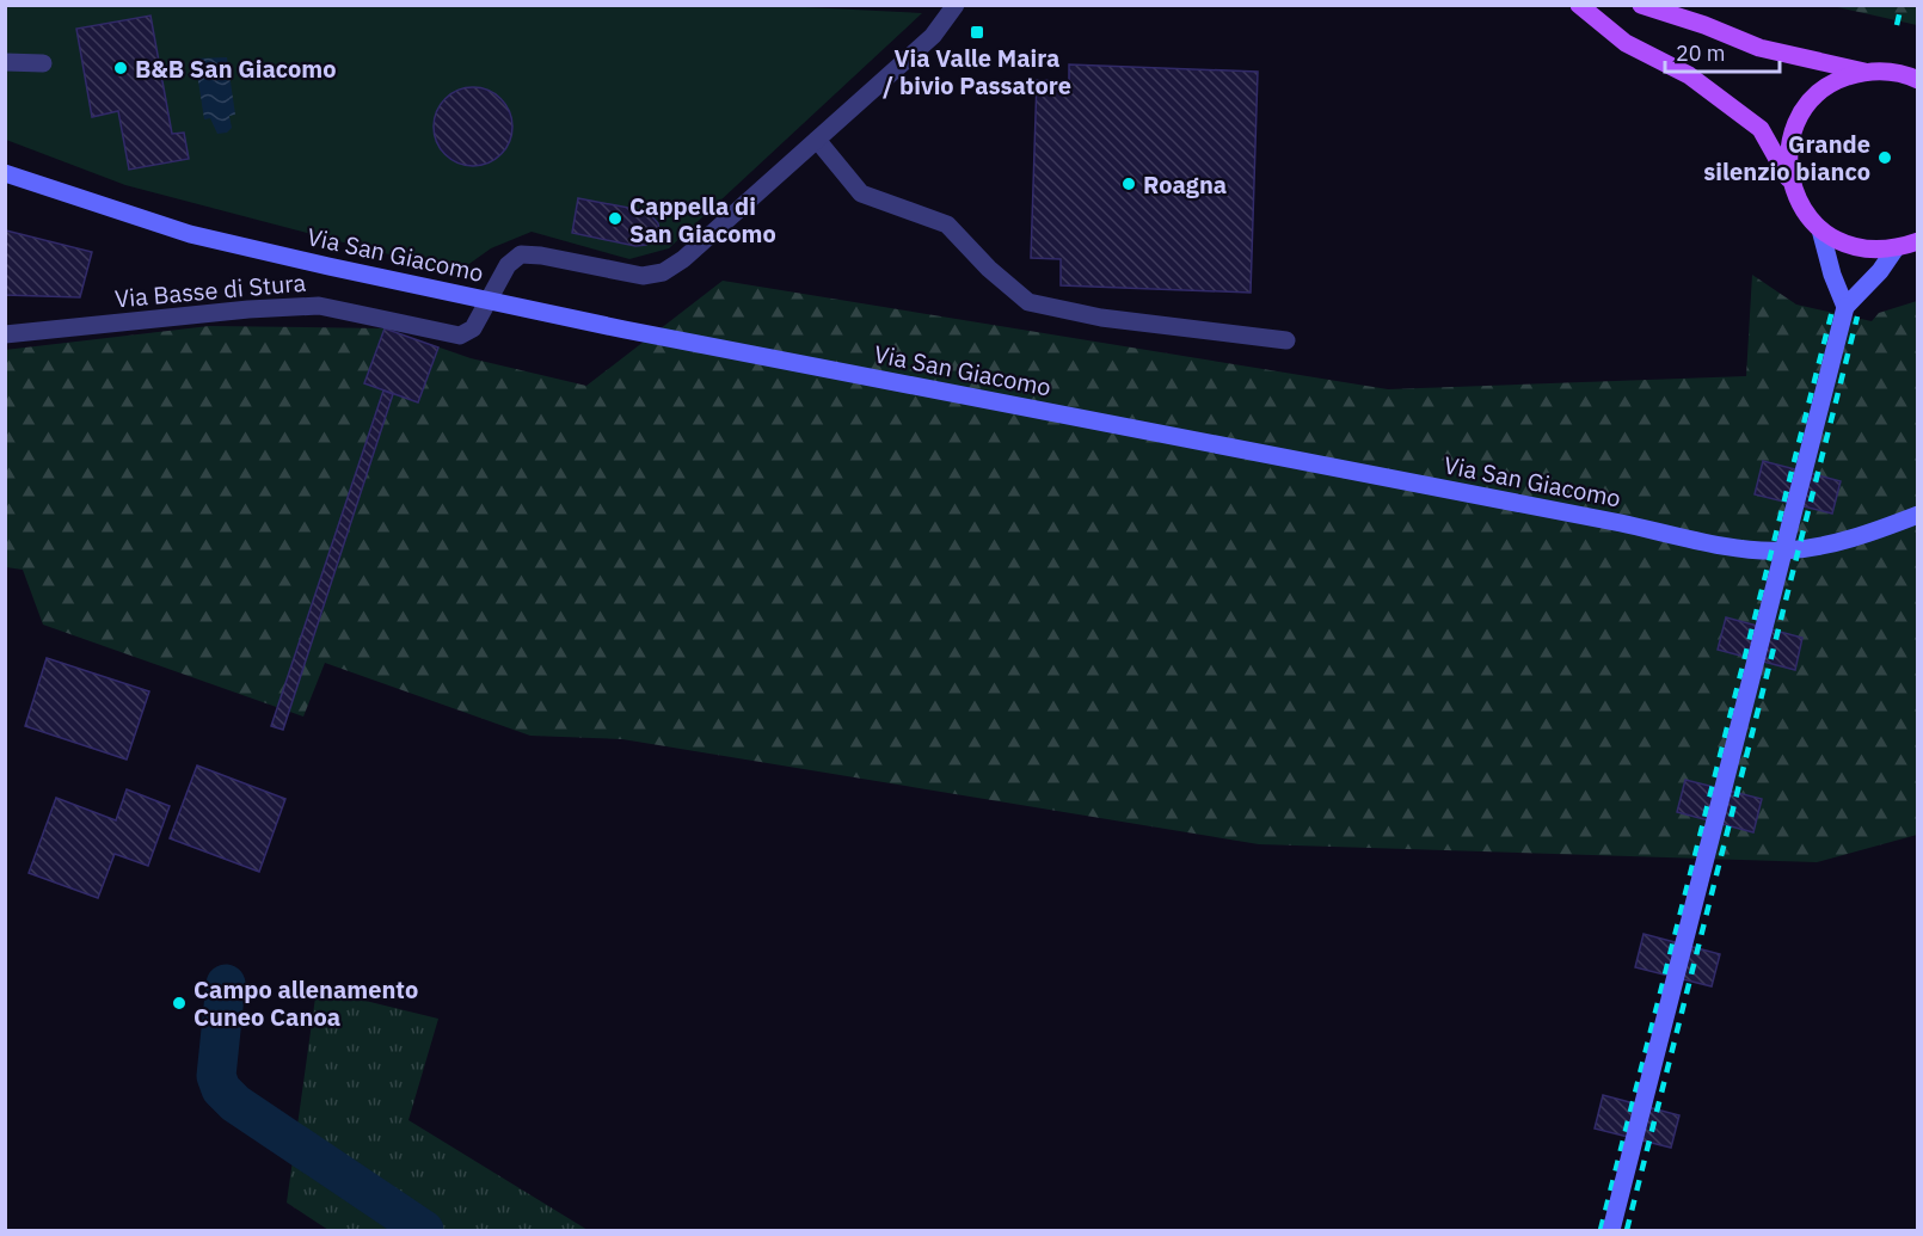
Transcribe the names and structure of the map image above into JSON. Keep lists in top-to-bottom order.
{
  "streets": {
    "main road": ["Via San Giacomo"],
    "street": ["Via Basse di Stura"]
  },
  "crossings": [
    ["Via San Giacomo", "Via Basse di Stura"]
  ],
  "places": {
    "transit": ["Via Valle Maira / bivio Passatore"],
    "other": [
      "B&B San Giacomo",
      "Grande silenzio bianco",
      "Roagna",
      "Cappella di San Giacomo",
      "Campo allenamento Cuneo Canoa"
    ]
  },
  "scale_bar": "20 m"
}
